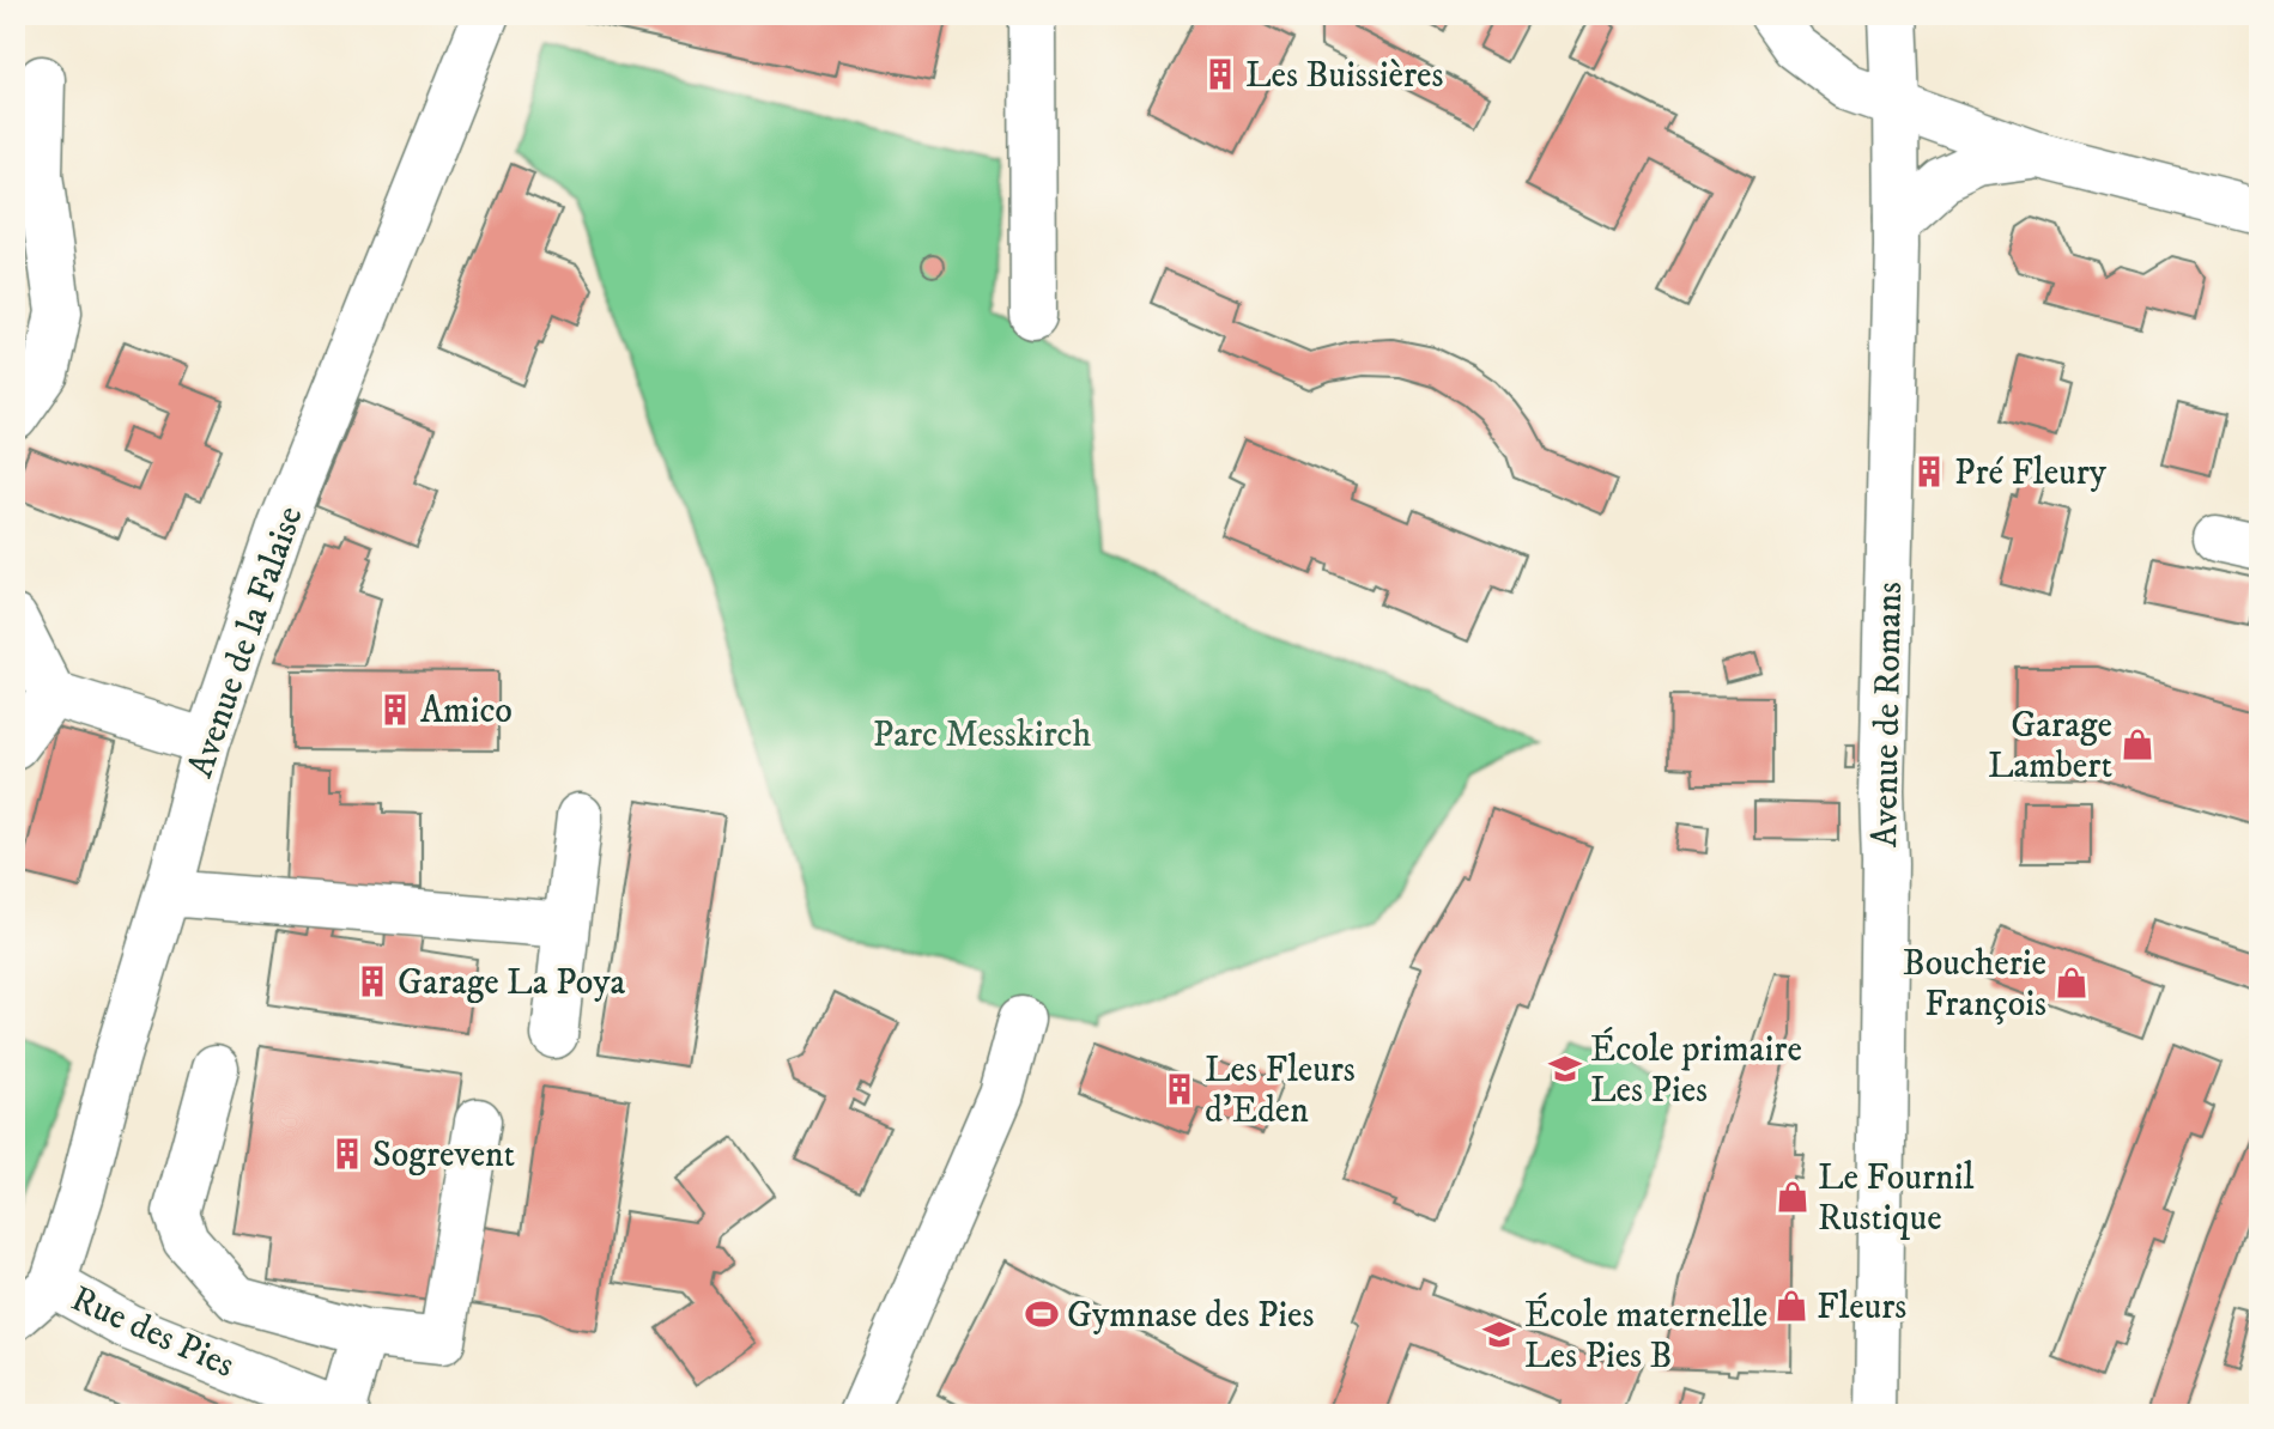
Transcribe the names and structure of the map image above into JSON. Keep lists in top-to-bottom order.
{
  "streets": {
    "street": ["Avenue de la Falaise", "Avenue de Romans", "Rue des Pies"]
  },
  "crossings": [
    ["Avenue de la Falaise", "Rue des Pies"]
  ],
  "parks": ["Parc Messkirch"],
  "places": {
    "building": [
      "Les Buissières",
      "Pré Fleury",
      "Amico",
      "Garage La Poya",
      "Les Fleurs d'Eden",
      "Sogrevent"
    ],
    "shop": [
      "Garage Lambert",
      "Boucherie François",
      "Le Fournil Rustique",
      "Fleurs"
    ],
    "school or university": ["École primaire Les Pies", "École maternelle Les Pies B"],
    "sports": ["Gymnase des Pies"]
  }
}
